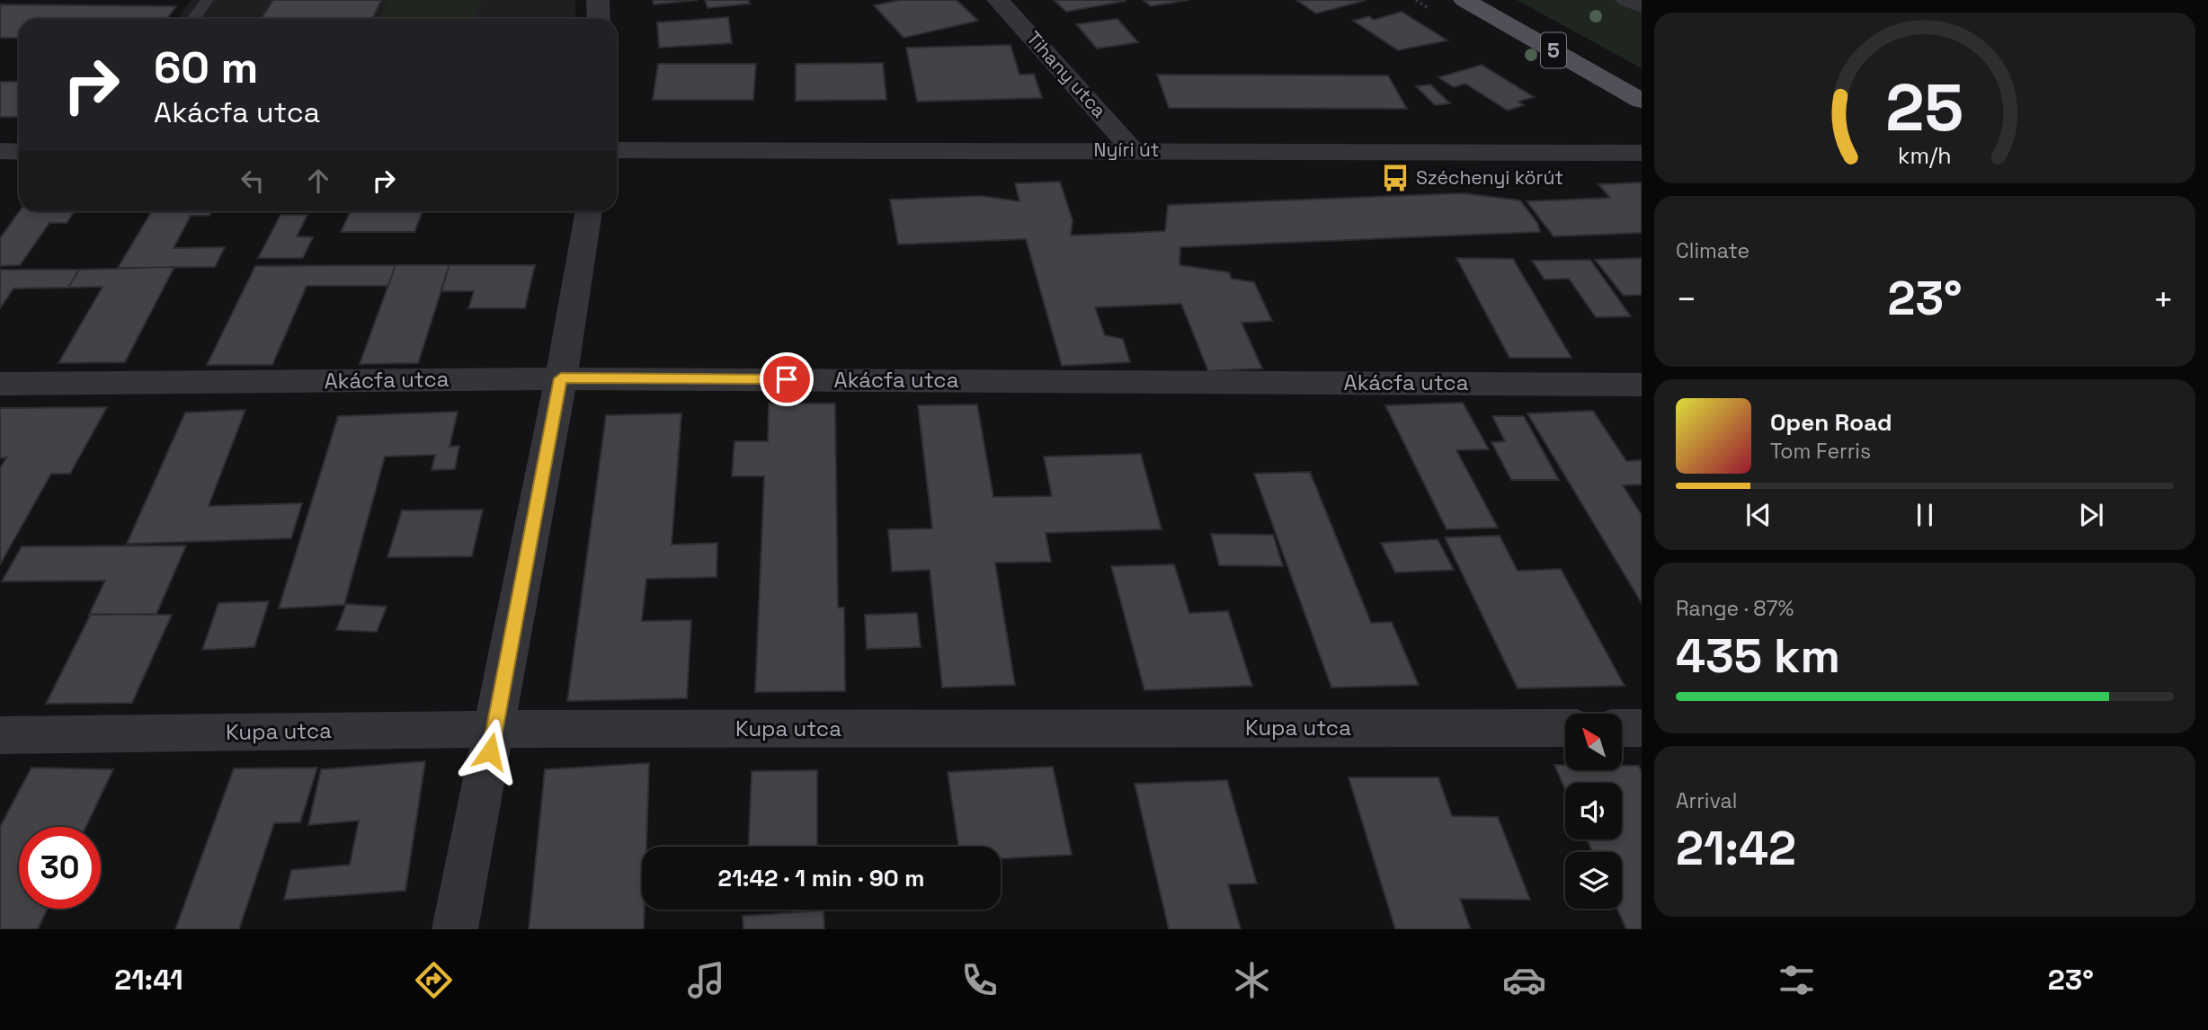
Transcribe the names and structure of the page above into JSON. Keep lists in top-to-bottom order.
{
  "streets": {
    "main road": ["5"],
    "street": [
      "Tihany utca",
      "Nyíri út",
      "Akácfa utca",
      "Kupa utca"
    ]
  },
  "crossings": [
    ["Tihany utca", "Nyíri út"]
  ],
  "places": {
    "bus stop": ["Széchenyi körút"]
  },
  "north": "top left",
  "page": {
    "turn": ["60 m", "Akácfa utca"],
    "tile": [
      "Climate",
      ["Range · 87%", "435 km"],
      ["Arrival", "21:42"]
    ],
    "heat": ["−", "23°", "+"],
    "song": ["Open Road", "Tom Ferris"],
    "limit": "30",
    "trip": "21:42 · 1 min · 90 m",
    "tabs": ["21:41", "23°"],
    "gauge": ["25", "km/h"]
  }
}
